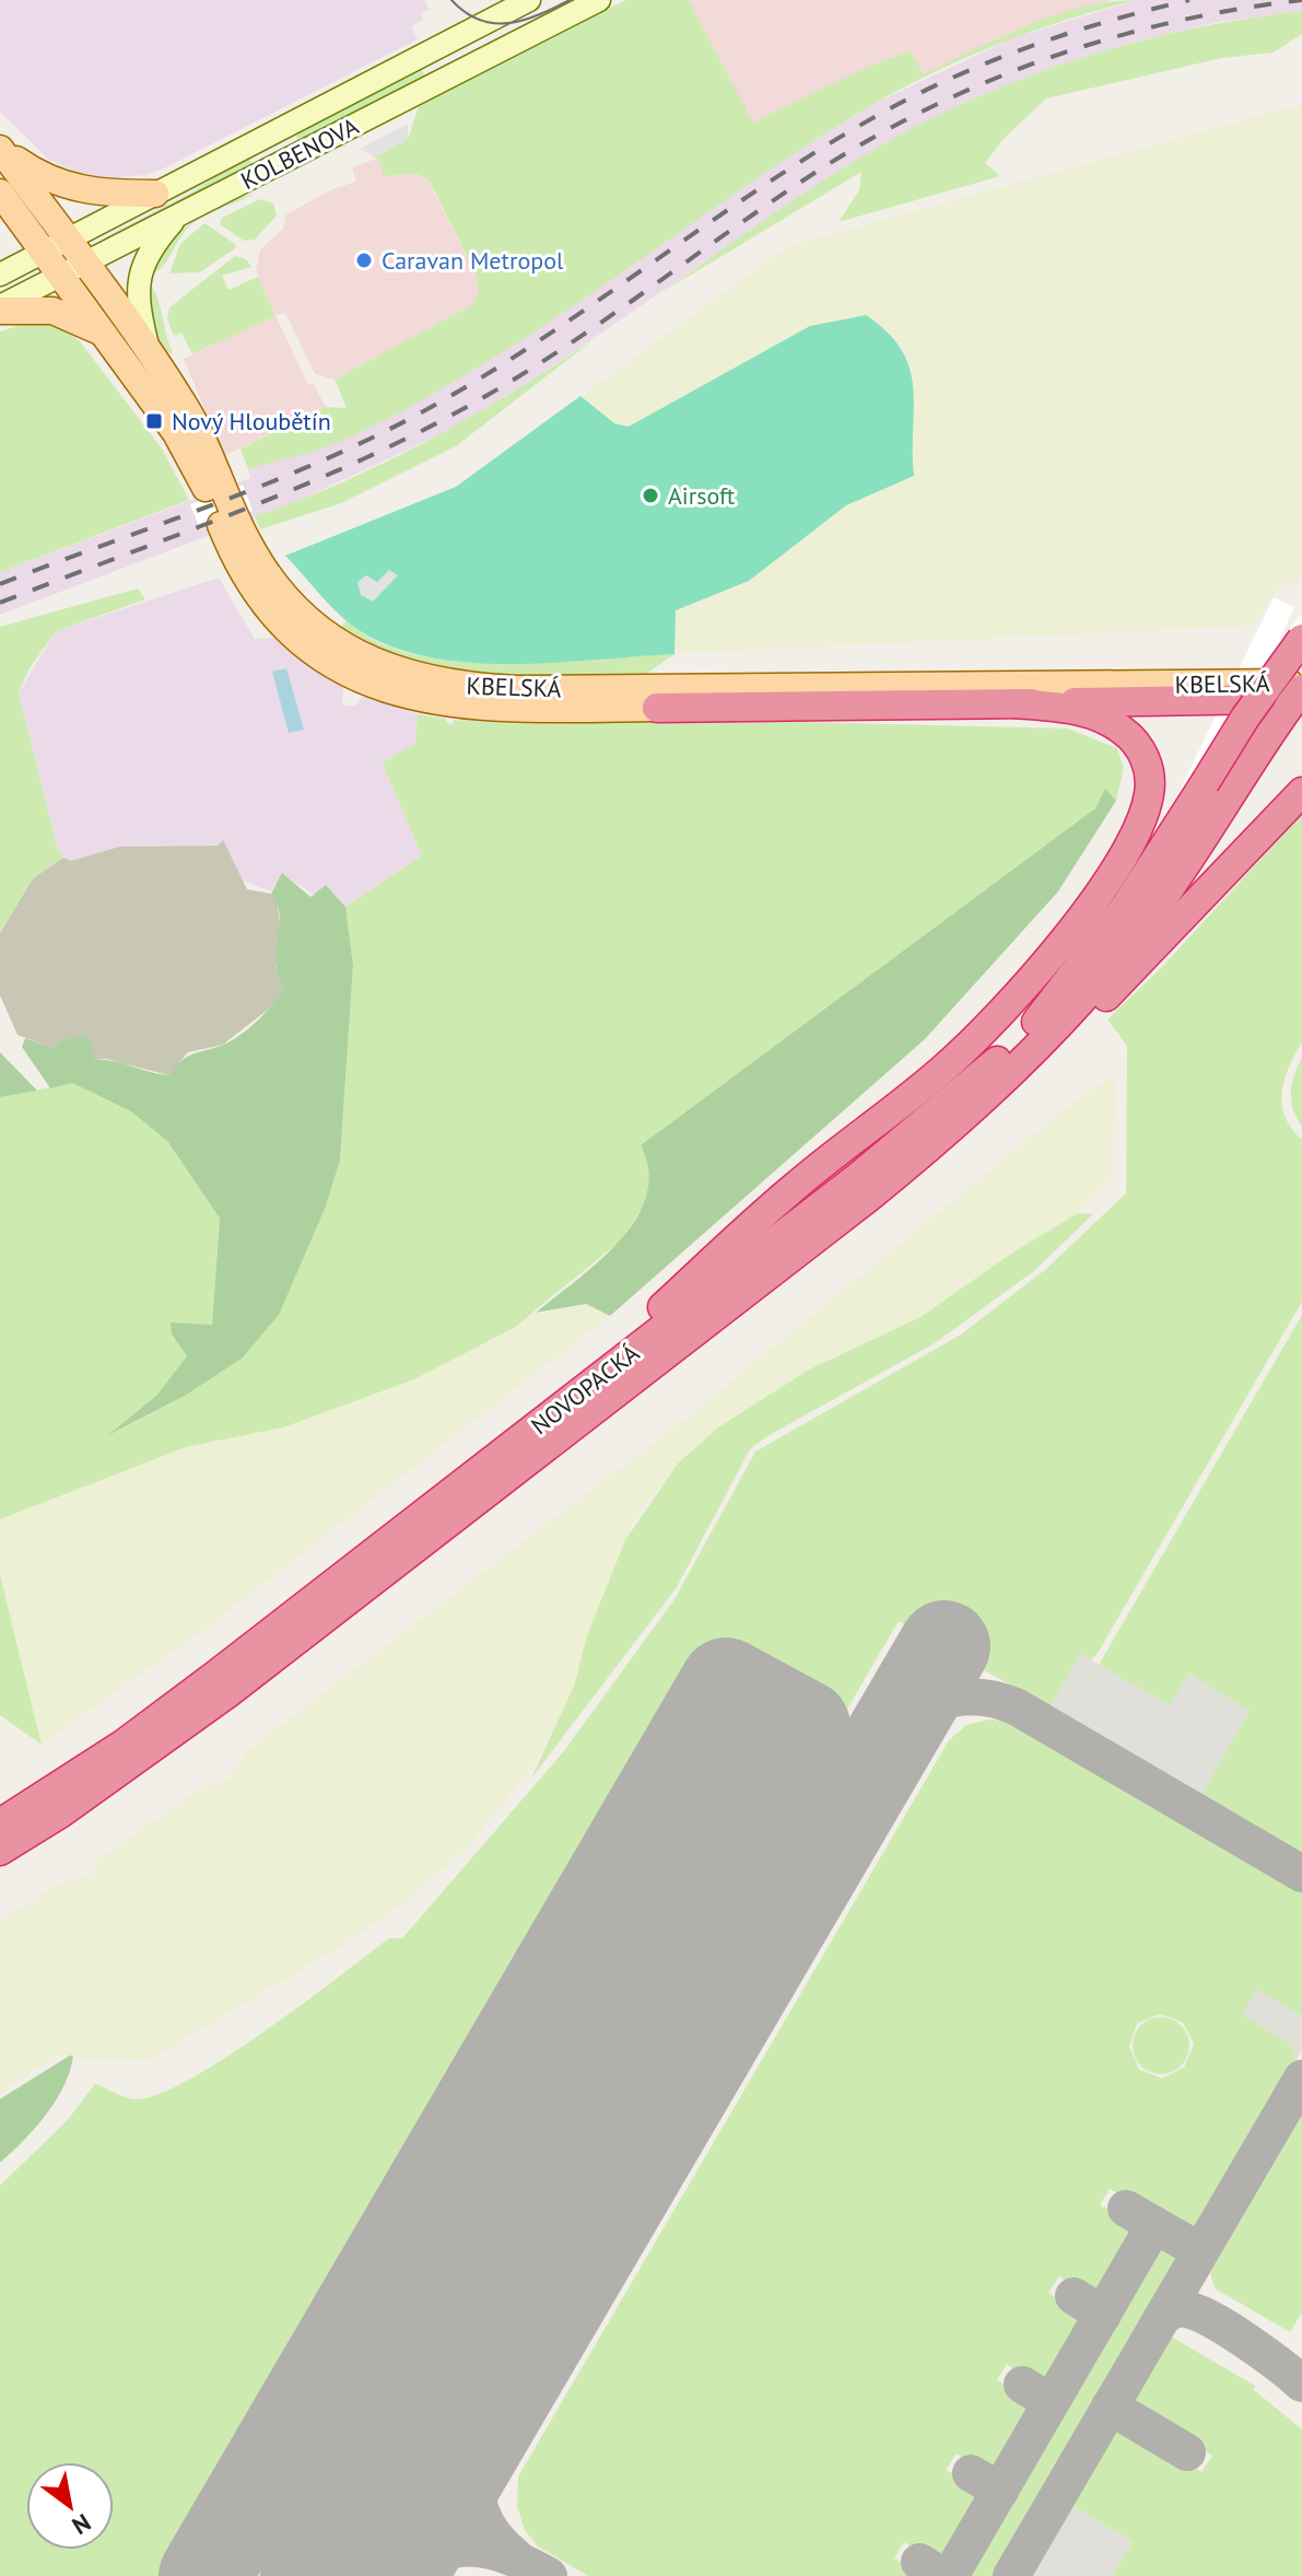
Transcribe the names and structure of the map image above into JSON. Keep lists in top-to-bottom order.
{
  "streets": {
    "highway": ["KBELSKÁ", "NOVOPACKÁ"],
    "main road": ["KOLBENOVA"]
  },
  "crossings": [
    ["KOLBENOVA", "KBELSKÁ"]
  ],
  "places": {
    "other": ["Caravan Metropol", "Airsoft"],
    "transit": ["Nový Hloubětín"]
  },
  "north": "bottom right"
}
